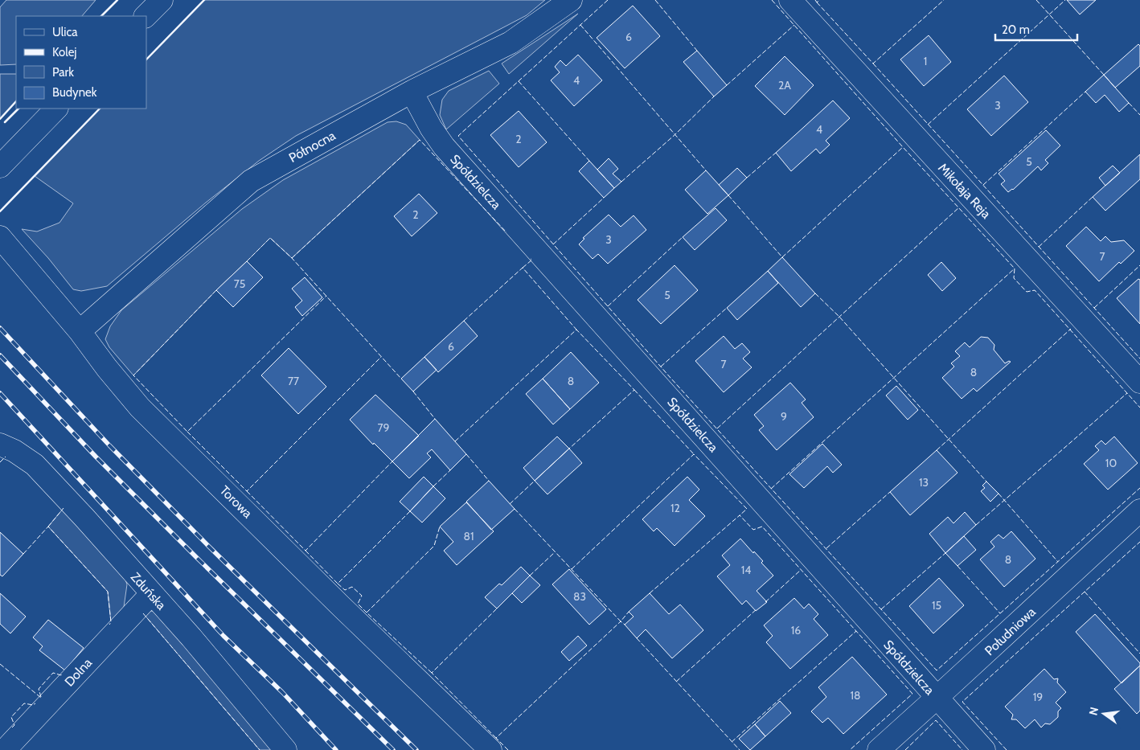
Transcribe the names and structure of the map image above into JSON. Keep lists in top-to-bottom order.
{
  "streets": {
    "street": [
      "Północna",
      "Spółdzielcza",
      "Mikołaja Reja",
      "Torowa",
      "Zduńska",
      "Południowa",
      "Dolna"
    ]
  },
  "crossings": [
    ["Północna", "Spółdzielcza"],
    ["Północna", "Torowa"],
    ["Spółdzielcza", "Południowa"],
    ["Zduńska", "Dolna"]
  ],
  "house_numbers": [
    "6",
    "1",
    "4",
    "2A",
    "3",
    "4",
    "2",
    "5",
    "2",
    "3",
    "7",
    "75",
    "5",
    "6",
    "7",
    "8",
    "77",
    "8",
    "9",
    "79",
    "10",
    "13",
    "12",
    "81",
    "8",
    "14",
    "83",
    "15",
    "16",
    "18",
    "19"
  ],
  "legend": [
    "Ulica",
    "Kolej",
    "Park",
    "Budynek"
  ],
  "scale_bar": "20 m",
  "north": "left"
}
